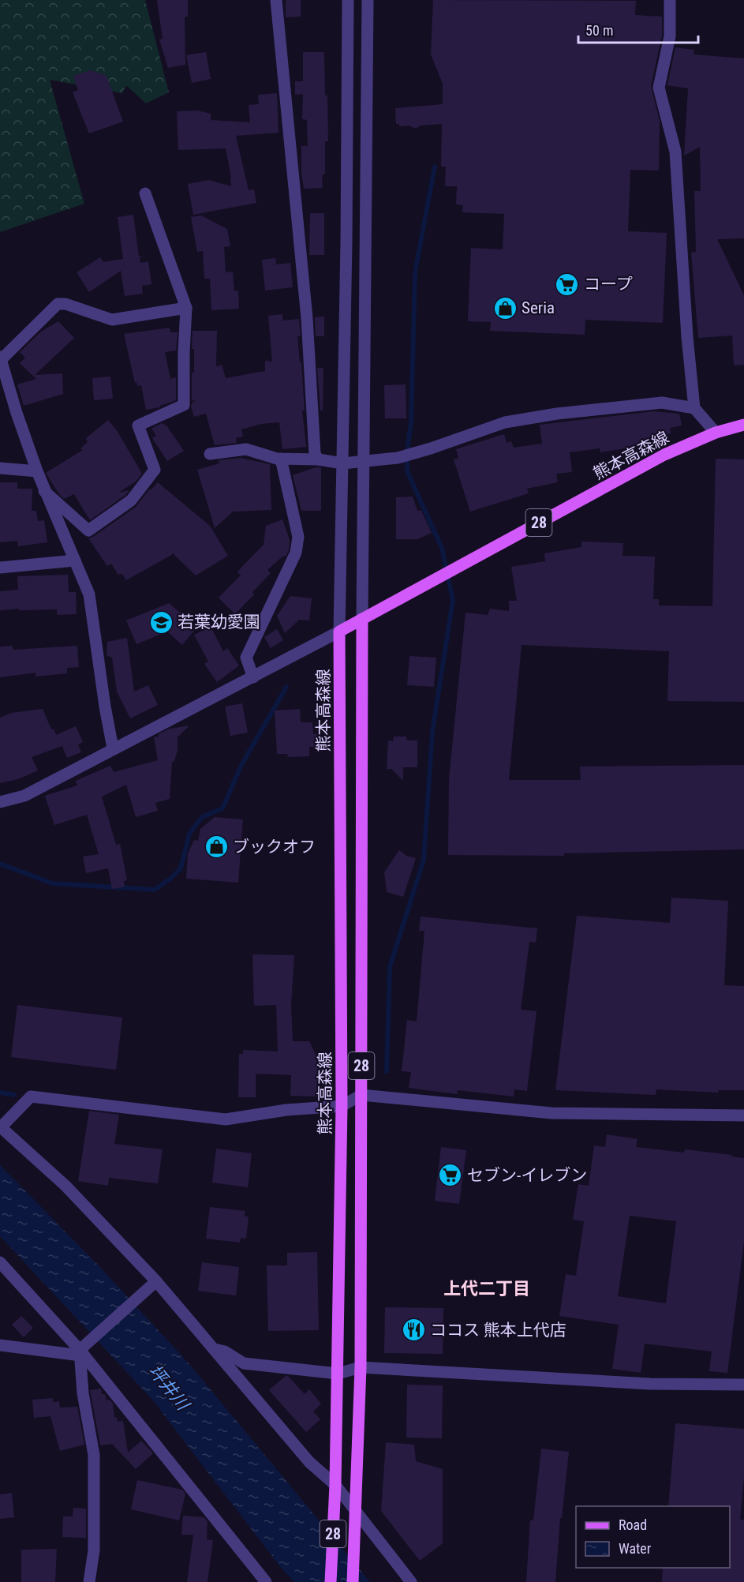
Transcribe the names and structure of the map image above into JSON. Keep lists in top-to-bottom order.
{
  "streets": {
    "main road": ["熊本高森線", "28"]
  },
  "crossings": [
    ["熊本高森線", "28"]
  ],
  "districts": ["上代二丁目"],
  "water": ["坪井川"],
  "places": {
    "supermarket": ["コープ", "セブン-イレブン"],
    "shop": ["Seria", "ブックオフ"],
    "school or university": ["若葉幼愛園"],
    "restaurant": ["ココス 熊本上代店"]
  },
  "legend": ["Road", "Water"],
  "scale_bar": "50 m"
}
